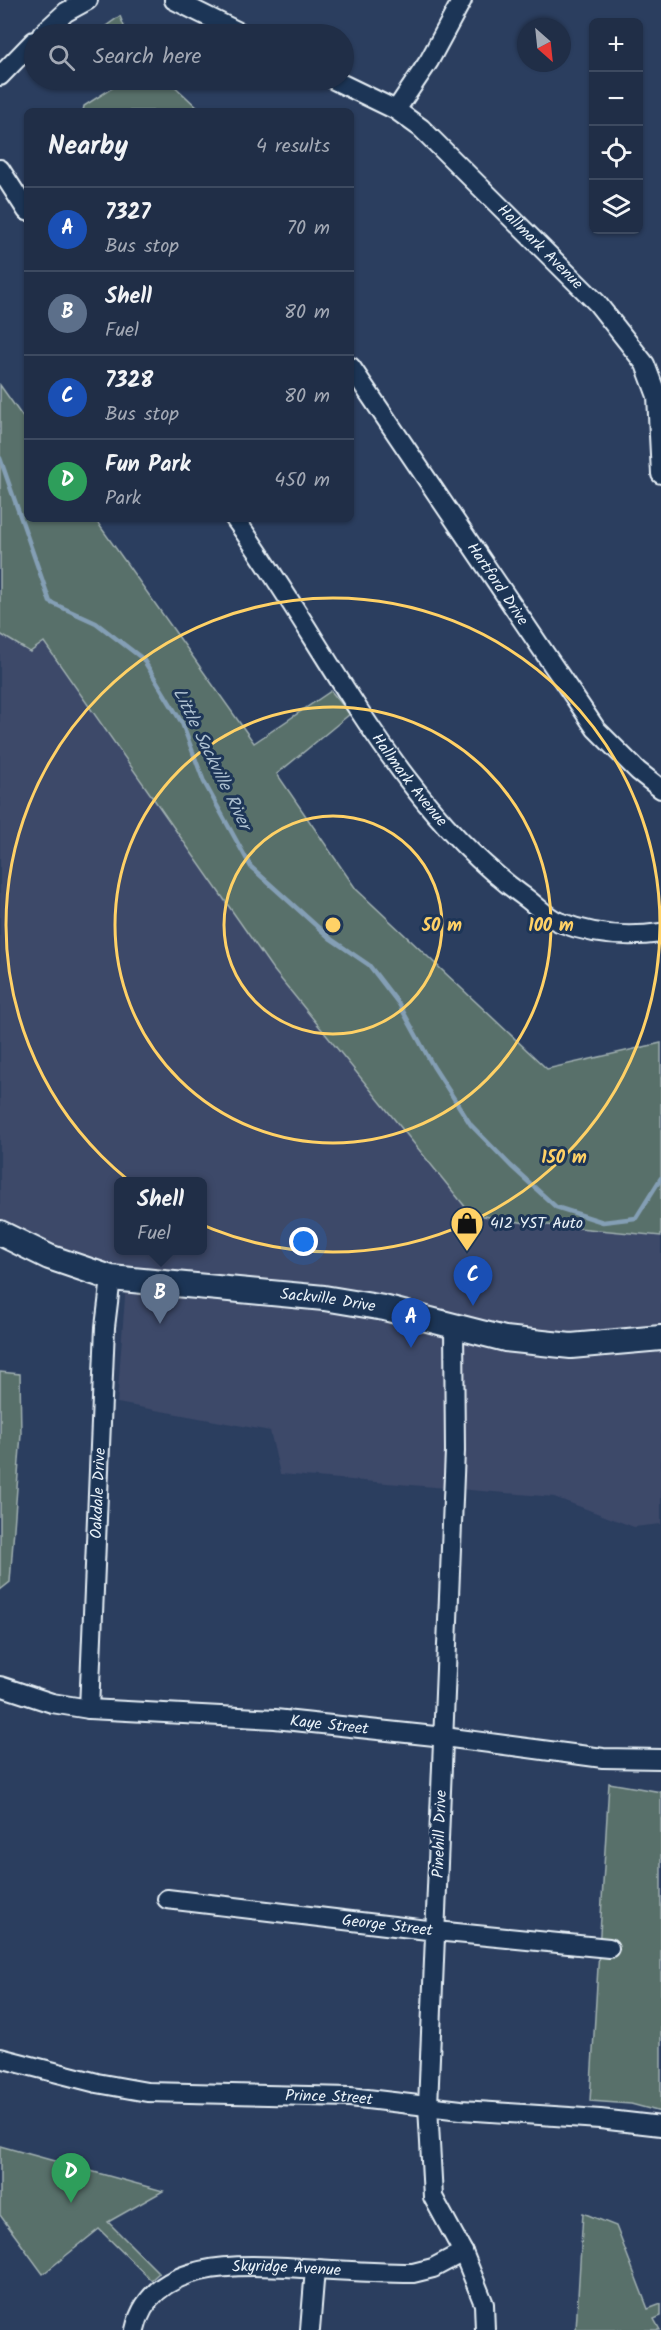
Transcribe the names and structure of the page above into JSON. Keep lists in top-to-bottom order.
{
  "streets": {
    "main road": ["Sackville Drive"],
    "street": [
      "Hallmark Avenue",
      "Hartford Drive",
      "Oakdale Drive",
      "Kaye Street",
      "Pinehill Drive",
      "George Street",
      "Prince Street",
      "Skyridge Avenue"
    ]
  },
  "crossings": [
    ["Sackville Drive", "Oakdale Drive"],
    ["Sackville Drive", "Pinehill Drive"],
    ["Oakdale Drive", "Kaye Street"],
    ["Kaye Street", "Pinehill Drive"],
    ["Pinehill Drive", "George Street"],
    ["Pinehill Drive", "Prince Street"],
    ["Pinehill Drive", "Skyridge Avenue"]
  ],
  "water": ["Little Sackville River"],
  "places": {
    "shop": ["412 YST Auto"]
  },
  "north": "bottom right",
  "page": {
    "map_buttons": ["+", "−"],
    "search": "Search here",
    "heading": ["Nearby", "4 results"],
    "list": [
      {
        "mark": "A",
        "name": "7327",
        "note": "Bus stop",
        "value": "70 m"
      },
      {
        "mark": "B",
        "name": "Shell",
        "note": "Fuel",
        "value": "80 m"
      },
      {
        "mark": "C",
        "name": "7328",
        "note": "Bus stop",
        "value": "80 m"
      },
      {
        "mark": "D",
        "name": "Fun Park",
        "note": "Park",
        "value": "450 m"
      }
    ],
    "popup": ["Shell", "Fuel"],
    "pins": [
      "C",
      "B",
      "A",
      "D"
    ]
  },
  "rings": ["50 m", "100 m", "150 m"]
}
